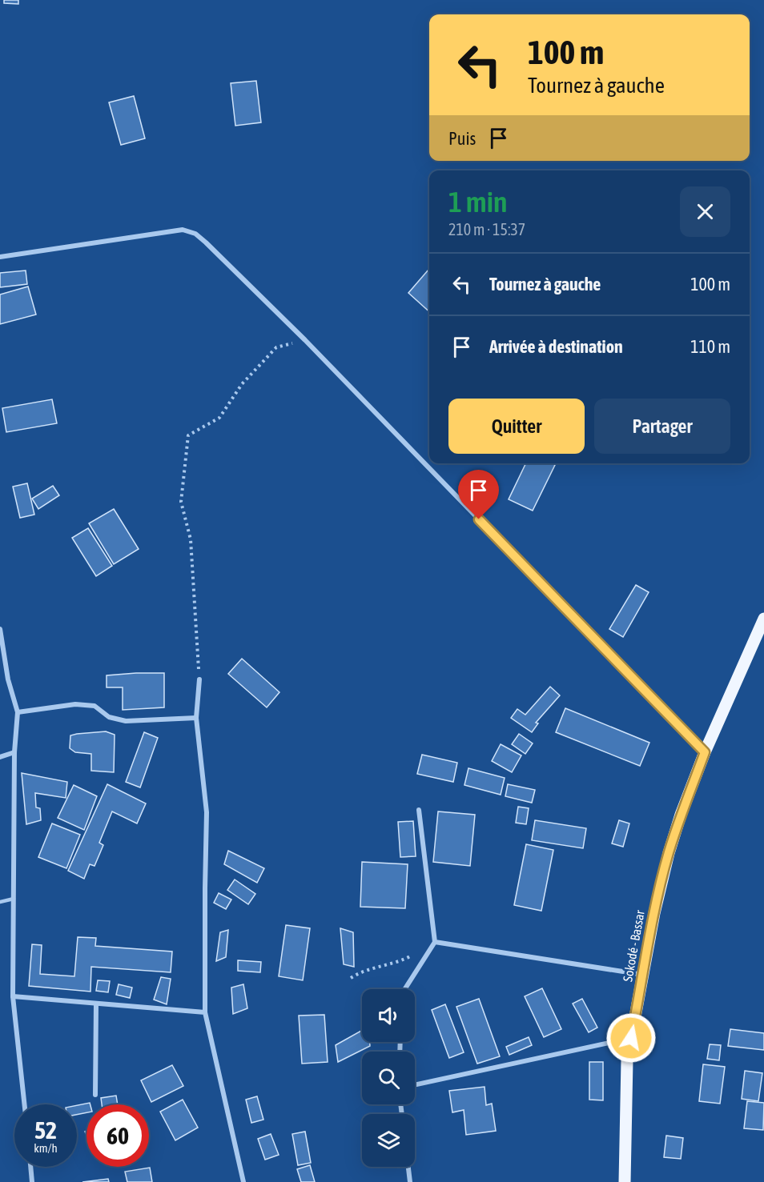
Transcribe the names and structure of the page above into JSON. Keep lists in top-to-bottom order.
{
  "streets": {
    "main road": ["Sokodé - Bassar"]
  },
  "page": {
    "turn": ["100 m", "Tournez à gauche"],
    "then": "Puis",
    "heading": ["1 min", "210 m · 15:37"],
    "list": [
      {
        "name": "Tournez à gauche",
        "value": "100 m"
      },
      {
        "name": "Arrivée à destination",
        "value": "110 m"
      }
    ],
    "buttons": ["Quitter", "Partager"],
    "speed": "52 km/h",
    "limit": "60"
  }
}
